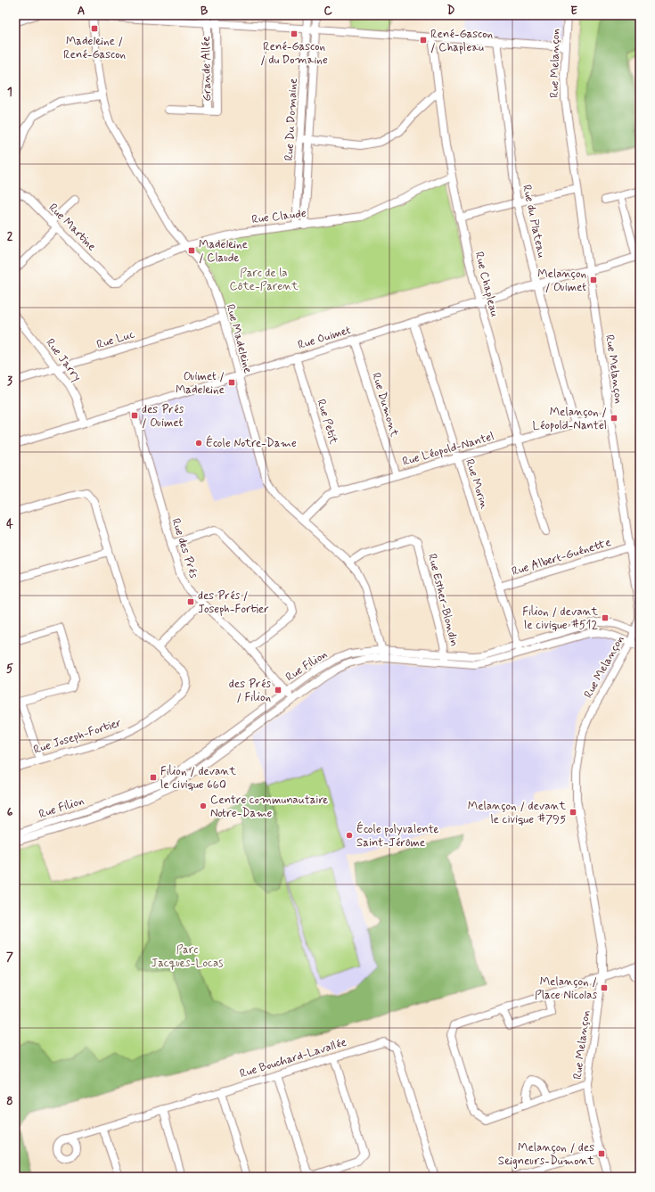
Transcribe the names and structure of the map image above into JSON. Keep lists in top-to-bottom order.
{
  "streets": {
    "street": [
      "Rue Melançon",
      "Grande Allée",
      "Rue Du Domaine",
      "Rue Claude",
      "Rue du Plateau",
      "Rue Martine",
      "Rue Chapleau",
      "Rue Ouimet",
      "Rue Madeleine",
      "Rue Luc",
      "Rue Jarry",
      "Rue Dumont",
      "Rue Petit",
      "Rue Léopold-Nantel",
      "Rue Morin",
      "Rue des Prés",
      "Rue Albert-Guénette",
      "Rue Esther-Blondin",
      "Rue Filion",
      "Rue Joseph-Fortier",
      "Rue Bouchard-Lavallée"
    ]
  },
  "crossings": [
    ["Rue Melançon", "Rue Ouimet"],
    ["Rue Melançon", "Rue Léopold-Nantel"],
    ["Rue Melançon", "Rue Albert-Guénette"],
    ["Rue Melançon", "Rue Filion"],
    ["Rue Du Domaine", "Rue Claude"],
    ["Rue Claude", "Rue Martine"],
    ["Rue Claude", "Rue Chapleau"],
    ["Rue Claude", "Rue Madeleine"],
    ["Rue du Plateau", "Rue Ouimet"],
    ["Rue du Plateau", "Rue Léopold-Nantel"],
    ["Rue Chapleau", "Rue Ouimet"],
    ["Rue Chapleau", "Rue Léopold-Nantel"],
    ["Rue Ouimet", "Rue Madeleine"],
    ["Rue Ouimet", "Rue Jarry"],
    ["Rue Ouimet", "Rue Dumont"],
    ["Rue Ouimet", "Rue Petit"],
    ["Rue Ouimet", "Rue Morin"],
    ["Rue Ouimet", "Rue des Prés"],
    ["Rue Madeleine", "Rue Luc"],
    ["Rue Madeleine", "Rue Léopold-Nantel"],
    ["Rue Madeleine", "Rue Esther-Blondin"],
    ["Rue Madeleine", "Rue Filion"],
    ["Rue Luc", "Rue Jarry"],
    ["Rue Dumont", "Rue Léopold-Nantel"],
    ["Rue Petit", "Rue Léopold-Nantel"],
    ["Rue Léopold-Nantel", "Rue Morin"],
    ["Rue Morin", "Rue Albert-Guénette"],
    ["Rue Morin", "Rue Filion"],
    ["Rue des Prés", "Rue Filion"],
    ["Rue Esther-Blondin", "Rue Filion"]
  ],
  "parks": ["Parc de la Côte-Parent", "Parc Jacques-Locas"],
  "places": {
    "transit": [
      "Madeleine / René-Gascon",
      "René-Gascon / du Domaine",
      "René-Gascon / Chapleau",
      "Madeleine / Claude",
      "Melançon / Ouimet",
      "Ouimet / Madeleine",
      "des Prés / Ouimet",
      "Melançon / Léopold-Nantel",
      "des Prés / Joseph-Fortier",
      "Filion / devant le civique #512",
      "des Prés / Filion",
      "Filion / devant le civique 660",
      "Melançon / devant le civique #795",
      "Melançon / Place Nicolas",
      "Melançon / des Seigneurs-Dumont"
    ],
    "other": ["École Notre-Dame", "Centre communautaire Notre-Dame", "École polyvalente Saint-Jérôme"]
  },
  "grid": {
    "columns": [
      "A",
      "B",
      "C",
      "D",
      "E"
    ],
    "rows": [
      "1",
      "2",
      "3",
      "4",
      "5",
      "6",
      "7",
      "8"
    ]
  }
}
